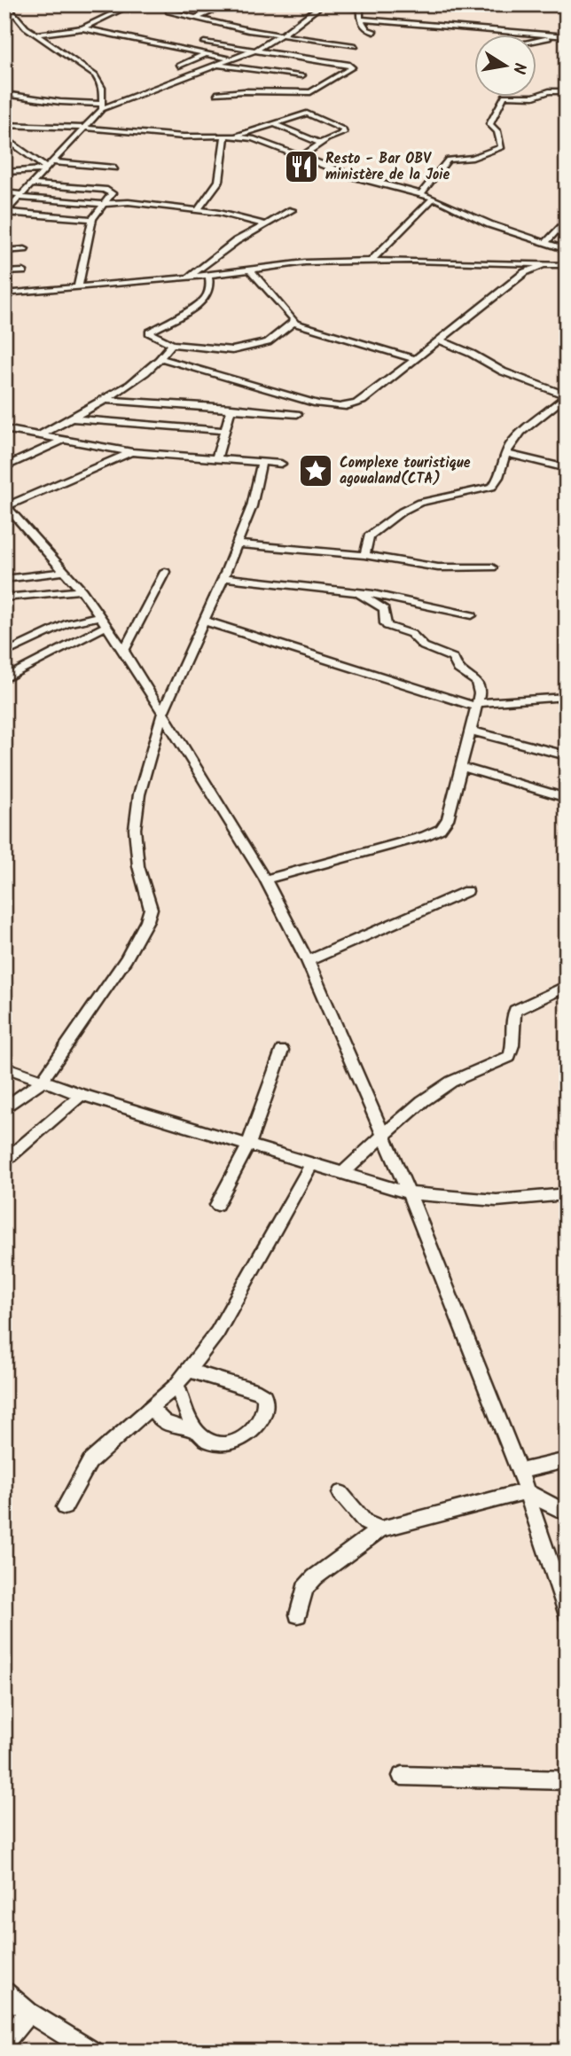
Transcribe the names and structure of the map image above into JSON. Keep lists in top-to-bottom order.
{
  "places": {
    "restaurant": ["Resto - Bar OBV ministère de la Joie"],
    "place": ["Complexe touristique agoualand(CTA)"]
  },
  "north": "right"
}
